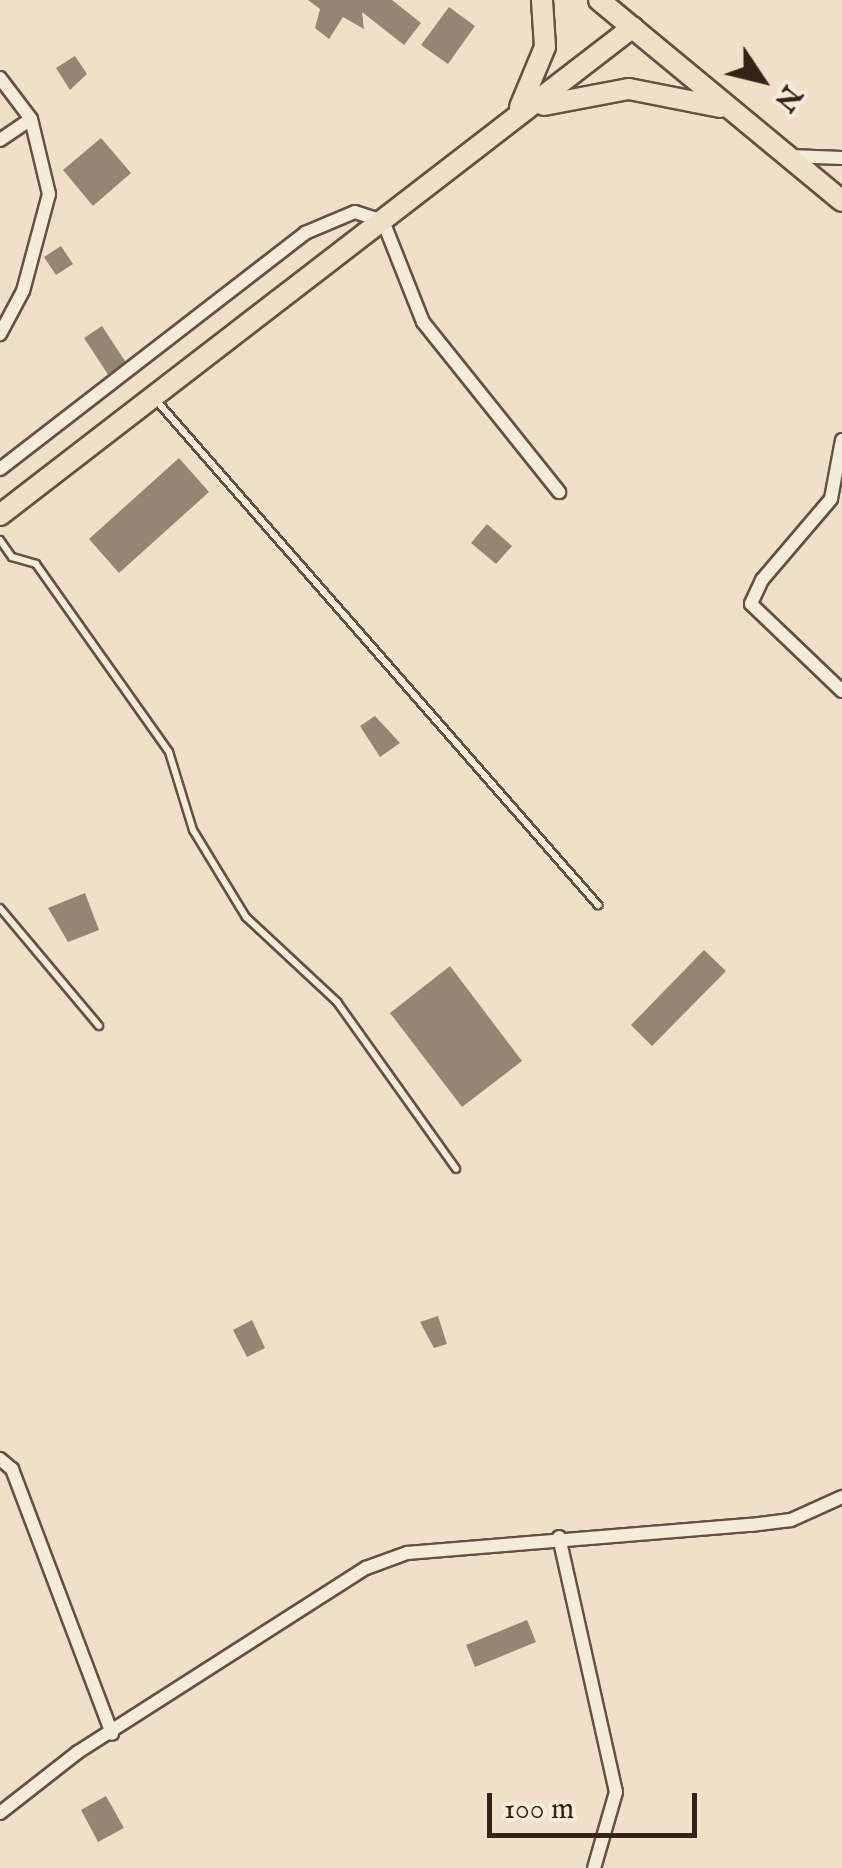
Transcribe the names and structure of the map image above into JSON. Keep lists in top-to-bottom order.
{
  "scale_bar": "100 m",
  "north": "bottom right"
}
